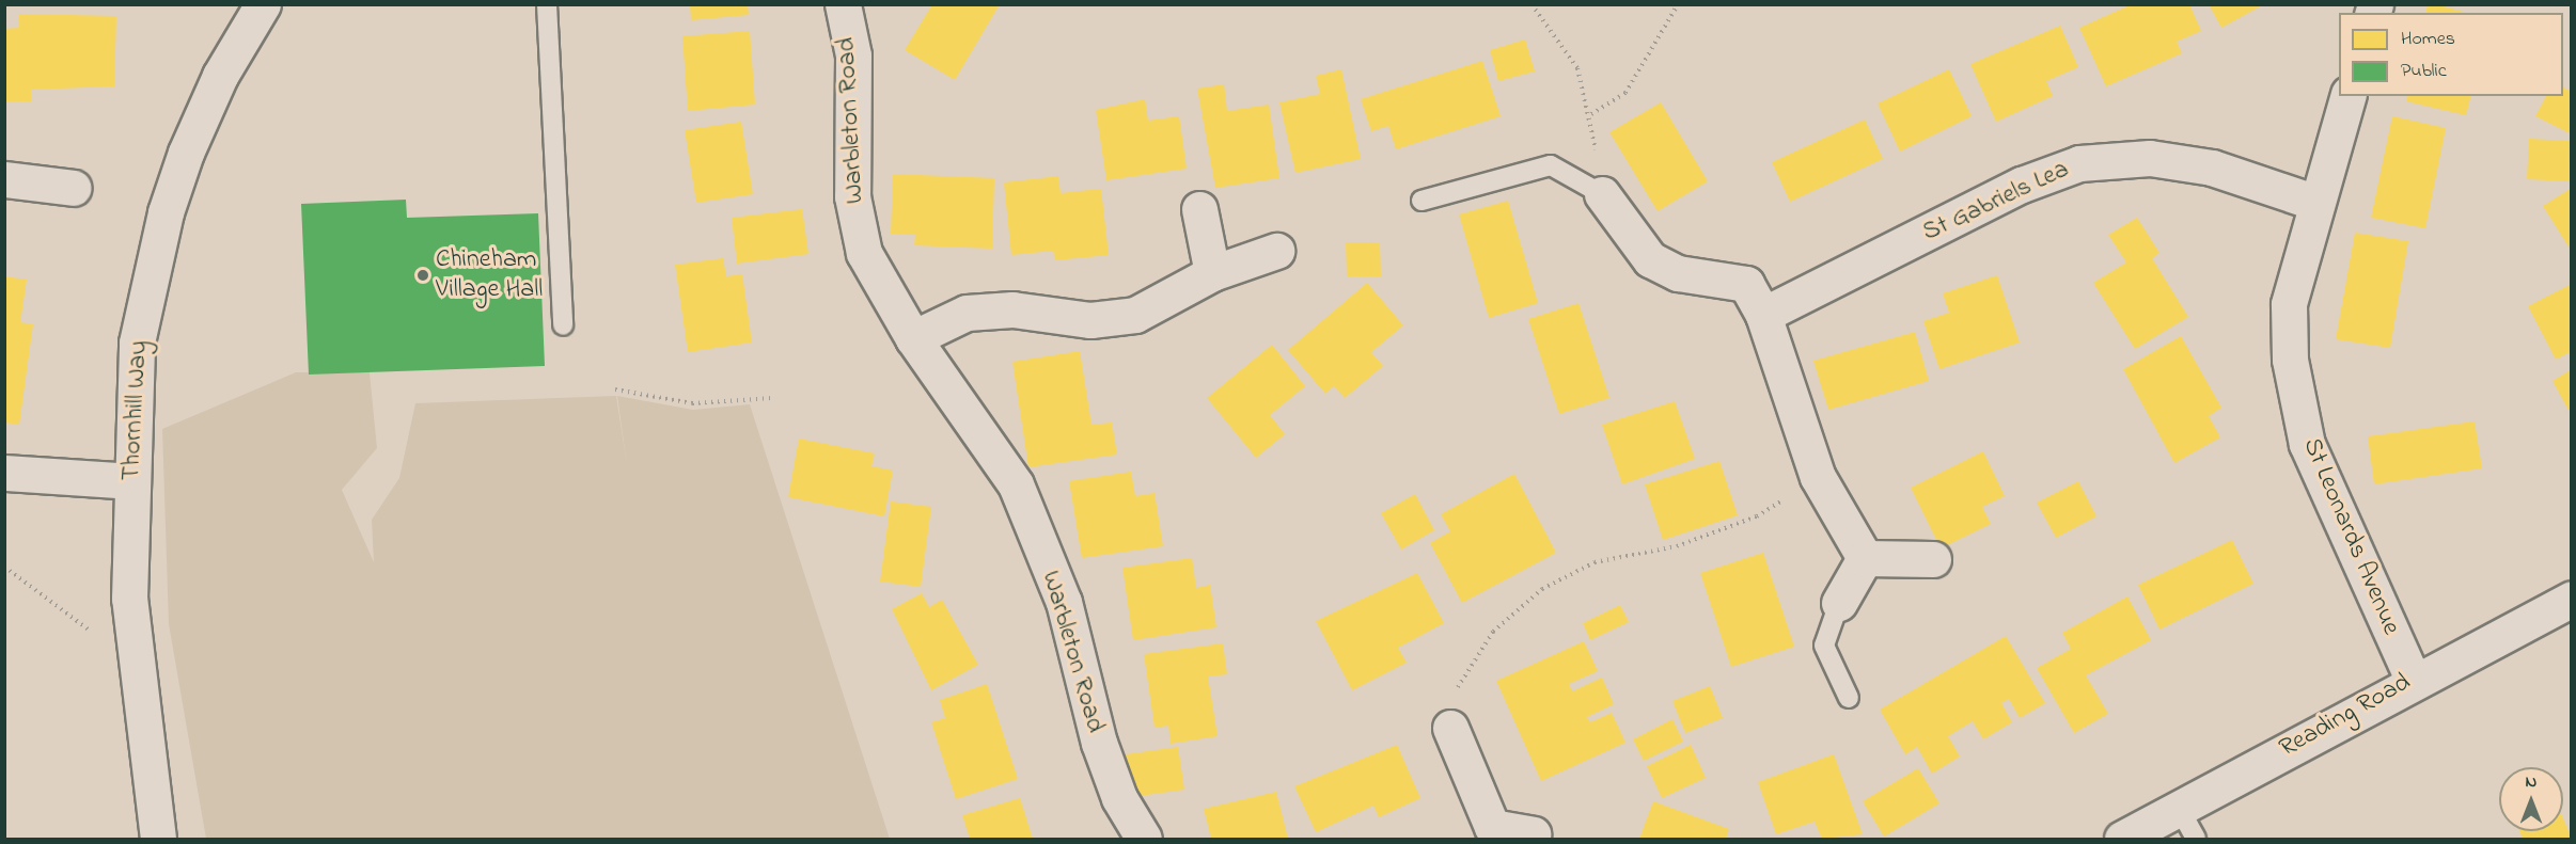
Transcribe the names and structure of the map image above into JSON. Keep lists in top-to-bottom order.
{
  "streets": {
    "street": [
      "Warbleton Road",
      "St Gabriels Lea",
      "Thornhill Way",
      "St Leonards Avenue",
      "Reading Road"
    ]
  },
  "crossings": [
    ["St Gabriels Lea", "St Leonards Avenue"],
    ["St Leonards Avenue", "Reading Road"]
  ],
  "places": ["Chineham Village Hall"],
  "legend": ["Homes", "Public"],
  "north": "top"
}
